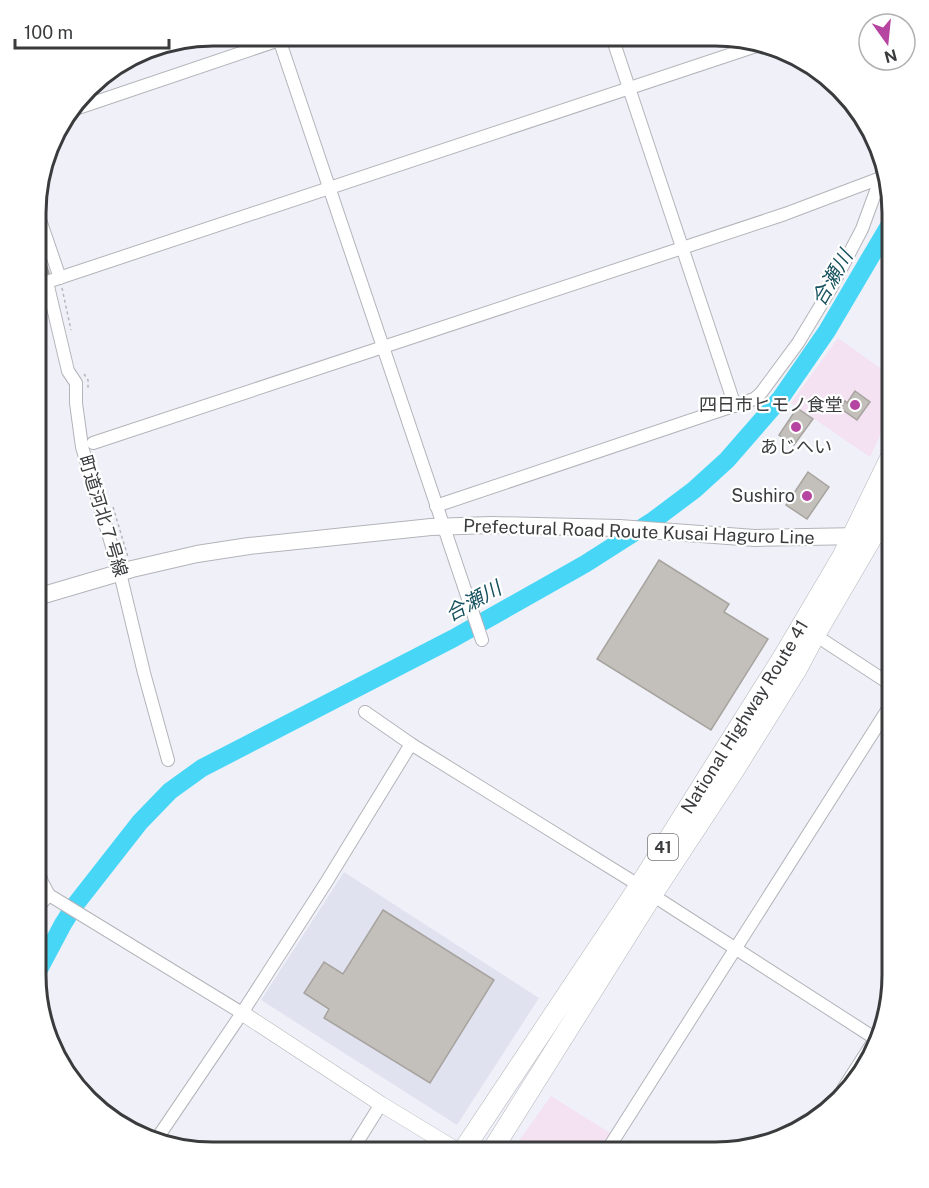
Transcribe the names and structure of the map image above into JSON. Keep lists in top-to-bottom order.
{
  "streets": {
    "highway": ["National Highway Route 41", "41"],
    "main road": ["Prefectural Road Route Kusai Haguro Line"],
    "street": ["町道河北７号線"]
  },
  "crossings": [
    ["町道河北７号線", "Prefectural Road Route Kusai Haguro Line"],
    ["Prefectural Road Route Kusai Haguro Line", "National Highway Route 41"]
  ],
  "water": ["合瀬川"],
  "places": ["四日市ヒモノ食堂", "あじへい", "Sushiro"],
  "scale_bar": "100 m",
  "north": "bottom"
}
